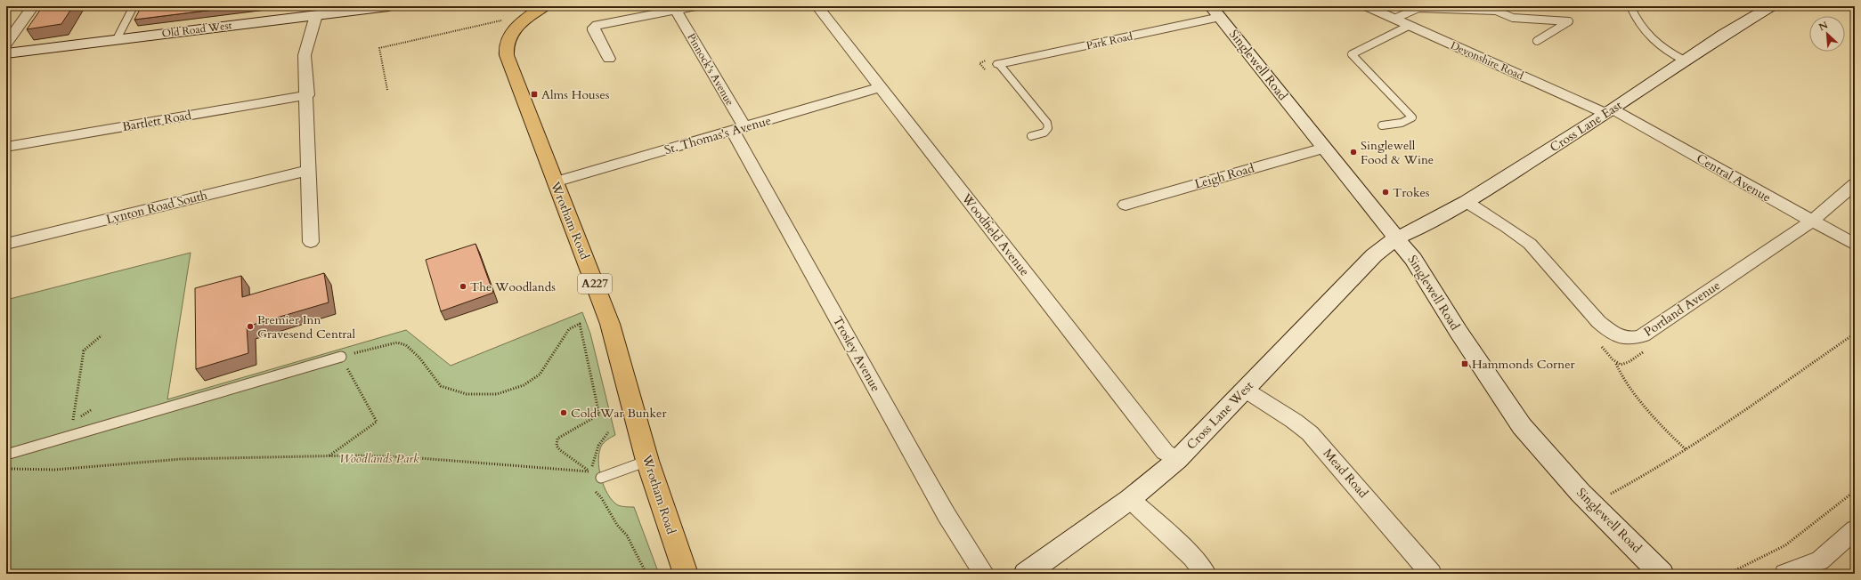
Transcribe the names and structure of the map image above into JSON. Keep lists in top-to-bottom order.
{
  "streets": {
    "main road": ["Wrotham Road", "A227"],
    "street": [
      "Old Road West",
      "Park Road",
      "Devonshire Road",
      "Singlewell Road",
      "Pinnock's Avenue",
      "Bartlett Road",
      "Cross Lane East",
      "St. Thomas's Avenue",
      "Leigh Road",
      "Central Avenue",
      "Lynton Road South",
      "Woodfield Avenue",
      "Portland Avenue",
      "Trosley Avenue",
      "Cross Lane West",
      "Mead Road"
    ]
  },
  "crossings": [
    ["Park Road", "Singlewell Road"],
    ["Devonshire Road", "Cross Lane East"],
    ["Devonshire Road", "Central Avenue"],
    ["Singlewell Road", "Cross Lane East"],
    ["Singlewell Road", "Leigh Road"],
    ["Singlewell Road", "Cross Lane West"],
    ["Pinnock's Avenue", "St. Thomas's Avenue"],
    ["Pinnock's Avenue", "Trosley Avenue"],
    ["Cross Lane East", "Central Avenue"],
    ["Cross Lane East", "Portland Avenue"],
    ["Cross Lane East", "Cross Lane West"],
    ["St. Thomas's Avenue", "Wrotham Road"],
    ["St. Thomas's Avenue", "Woodfield Avenue"],
    ["St. Thomas's Avenue", "Trosley Avenue"],
    ["Central Avenue", "Portland Avenue"],
    ["Woodfield Avenue", "Cross Lane West"],
    ["Cross Lane West", "Mead Road"]
  ],
  "parks": ["Woodlands Park"],
  "places": {
    "transit": ["Alms Houses", "Hammonds Corner"],
    "other": [
      "Singlewell Food & Wine",
      "Trokes",
      "The Woodlands",
      "Premier Inn Gravesend Central",
      "Cold War Bunker"
    ]
  },
  "north": "top left"
}
